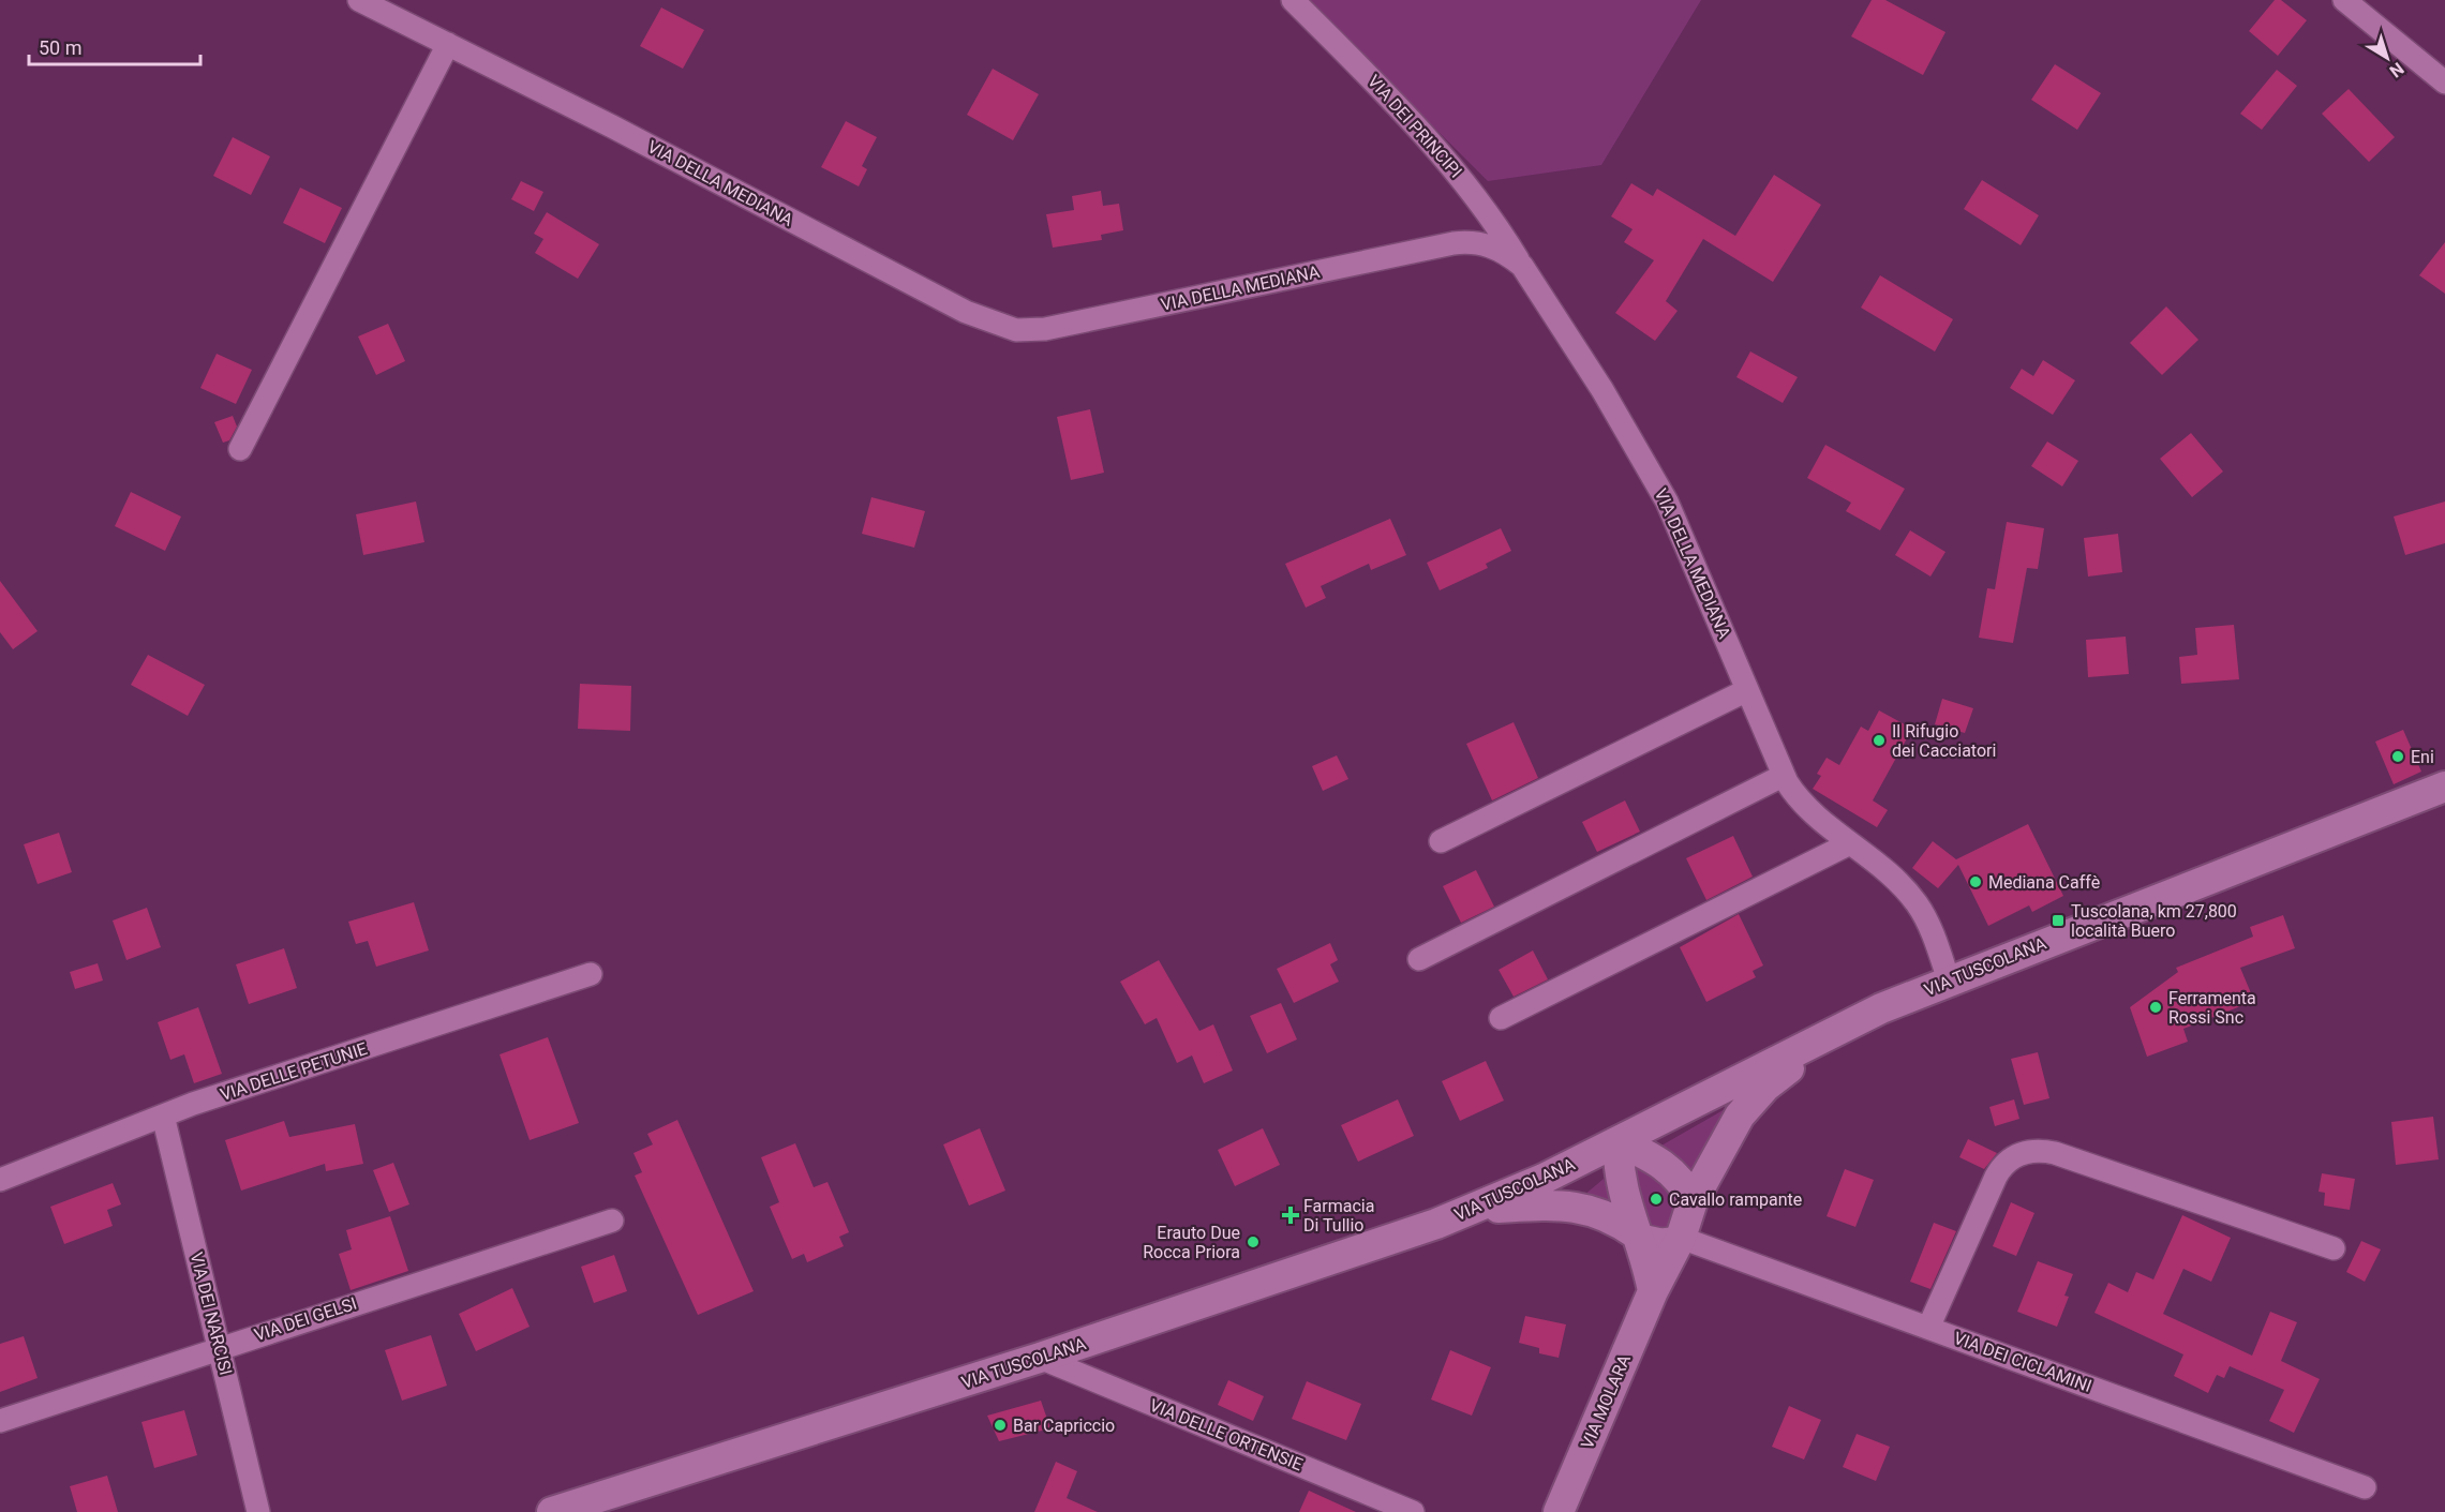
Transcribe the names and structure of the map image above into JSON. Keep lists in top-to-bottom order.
{
  "streets": {
    "main road": ["VIA TUSCOLANA", "VIA MOLARA"],
    "street": [
      "VIA DEI PRINCIPI",
      "VIA DELLA MEDIANA",
      "VIA DELLE PETUNIE",
      "VIA DEI NARCISI",
      "VIA DEI GELSI",
      "VIA DEI CICLAMINI",
      "VIA DELLE ORTENSIE"
    ]
  },
  "crossings": [
    ["VIA DEI PRINCIPI", "VIA DELLA MEDIANA"],
    ["VIA DELLA MEDIANA", "VIA TUSCOLANA"],
    ["VIA TUSCOLANA", "VIA MOLARA"],
    ["VIA TUSCOLANA", "VIA DELLE ORTENSIE"],
    ["VIA DELLE PETUNIE", "VIA DEI NARCISI"],
    ["VIA DEI NARCISI", "VIA DEI GELSI"],
    ["VIA DEI CICLAMINI", "VIA MOLARA"]
  ],
  "places": {
    "other": [
      "Il Rifugio dei Cacciatori",
      "Eni",
      "Mediana Caffè",
      "Ferramenta Rossi Snc",
      "Cavallo rampante",
      "Erauto Due Rocca Priora",
      "Bar Capriccio"
    ],
    "transit": ["Tuscolana, km 27,800 località Buero"],
    "health": ["Farmacia Di Tullio"]
  },
  "scale_bar": "50 m",
  "north": "bottom right"
}
